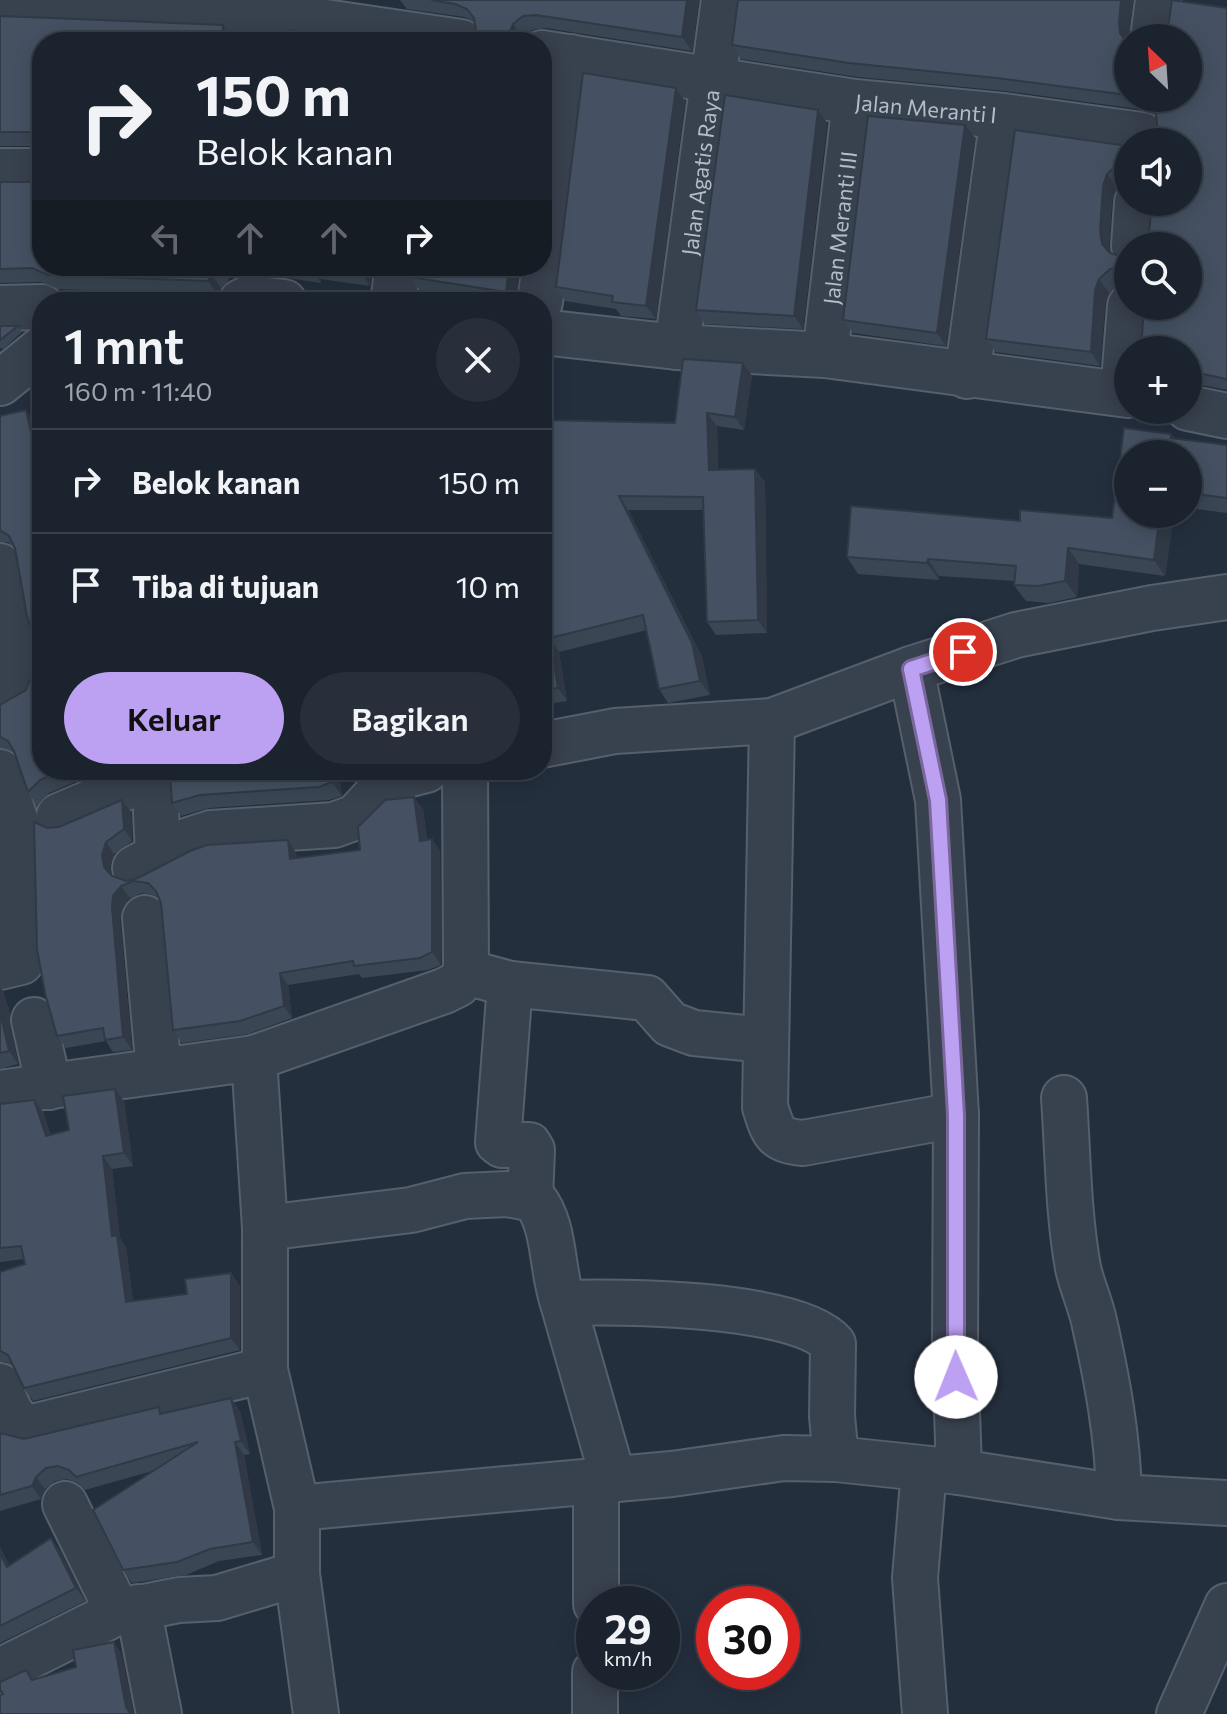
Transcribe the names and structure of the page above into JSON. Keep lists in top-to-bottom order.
{
  "streets": {
    "street": ["Jalan Meranti I", "Jalan Agatis Raya", "Jalan Meranti III"]
  },
  "crossings": [
    ["Jalan Meranti I", "Jalan Agatis Raya"],
    ["Jalan Meranti I", "Jalan Meranti III"]
  ],
  "north": "top left",
  "page": {
    "map_buttons": ["+", "−"],
    "turn": ["150 m", "Belok kanan"],
    "heading": ["1 mnt", "160 m · 11:40"],
    "list": [
      {
        "name": "Belok kanan",
        "value": "150 m"
      },
      {
        "name": "Tiba di tujuan",
        "value": "10 m"
      }
    ],
    "buttons": ["Keluar", "Bagikan"],
    "speed": "29 km/h",
    "limit": "30"
  }
}
